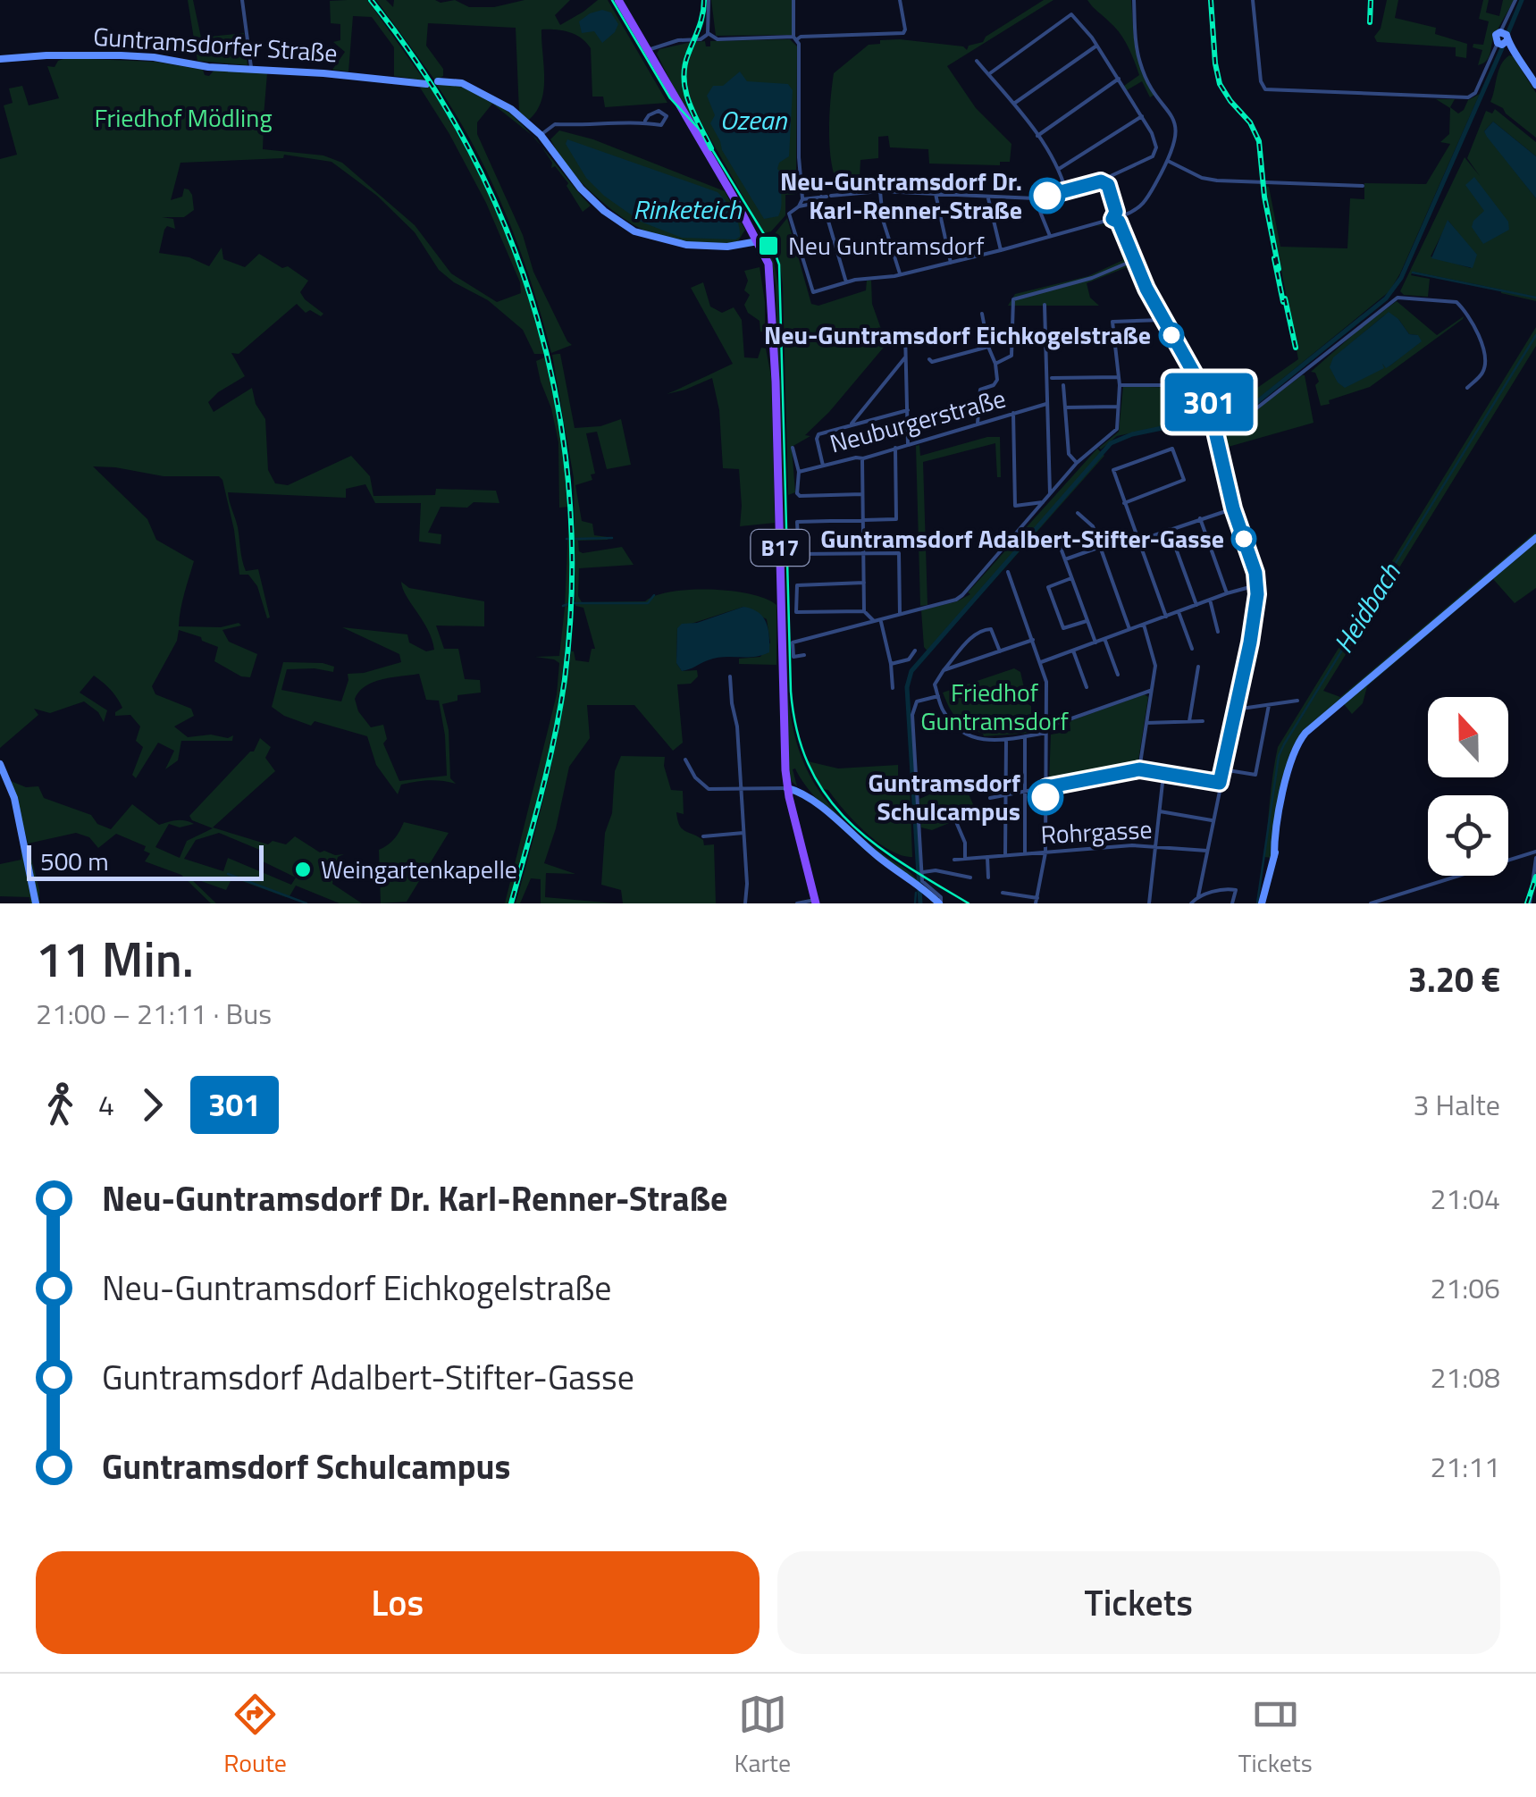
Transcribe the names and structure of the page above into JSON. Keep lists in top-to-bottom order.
{
  "streets": {
    "main road": ["B17"],
    "street": ["Guntramsdorfer Straße", "Neuburgerstraße", "Rohrgasse"]
  },
  "water": ["Ozean", "Rinketeich", "Heidbach"],
  "parks": ["Friedhof Mödling", "Friedhof Guntramsdorf"],
  "places": {
    "other": [
      "Neu-Guntramsdorf Dr. Karl-Renner-Straße",
      "Neu-Guntramsdorf Eichkogelstraße",
      "Guntramsdorf Adalbert-Stifter-Gasse",
      "Guntramsdorf Schulcampus",
      "Weingartenkapelle"
    ],
    "transit": ["Neu Guntramsdorf"]
  },
  "lines": ["bus line 301"],
  "scale_bar": "500 m",
  "north": "top",
  "page": {
    "on_map": "301",
    "scale": "500 m",
    "heading": ["11 Min.", "21:00 – 21:11 · Bus", "3.20 €"],
    "legs": ["4", "301", "3 Halte"],
    "list": [
      {
        "name": "Neu-Guntramsdorf Dr. Karl-Renner-Straße",
        "value": "21:04"
      },
      {
        "name": "Neu-Guntramsdorf Eichkogelstraße",
        "value": "21:06"
      },
      {
        "name": "Guntramsdorf Adalbert-Stifter-Gasse",
        "value": "21:08"
      },
      {
        "name": "Guntramsdorf Schulcampus",
        "value": "21:11"
      }
    ],
    "buttons": ["Los", "Tickets"],
    "tabs": ["Route", "Karte", "Tickets"]
  }
}
